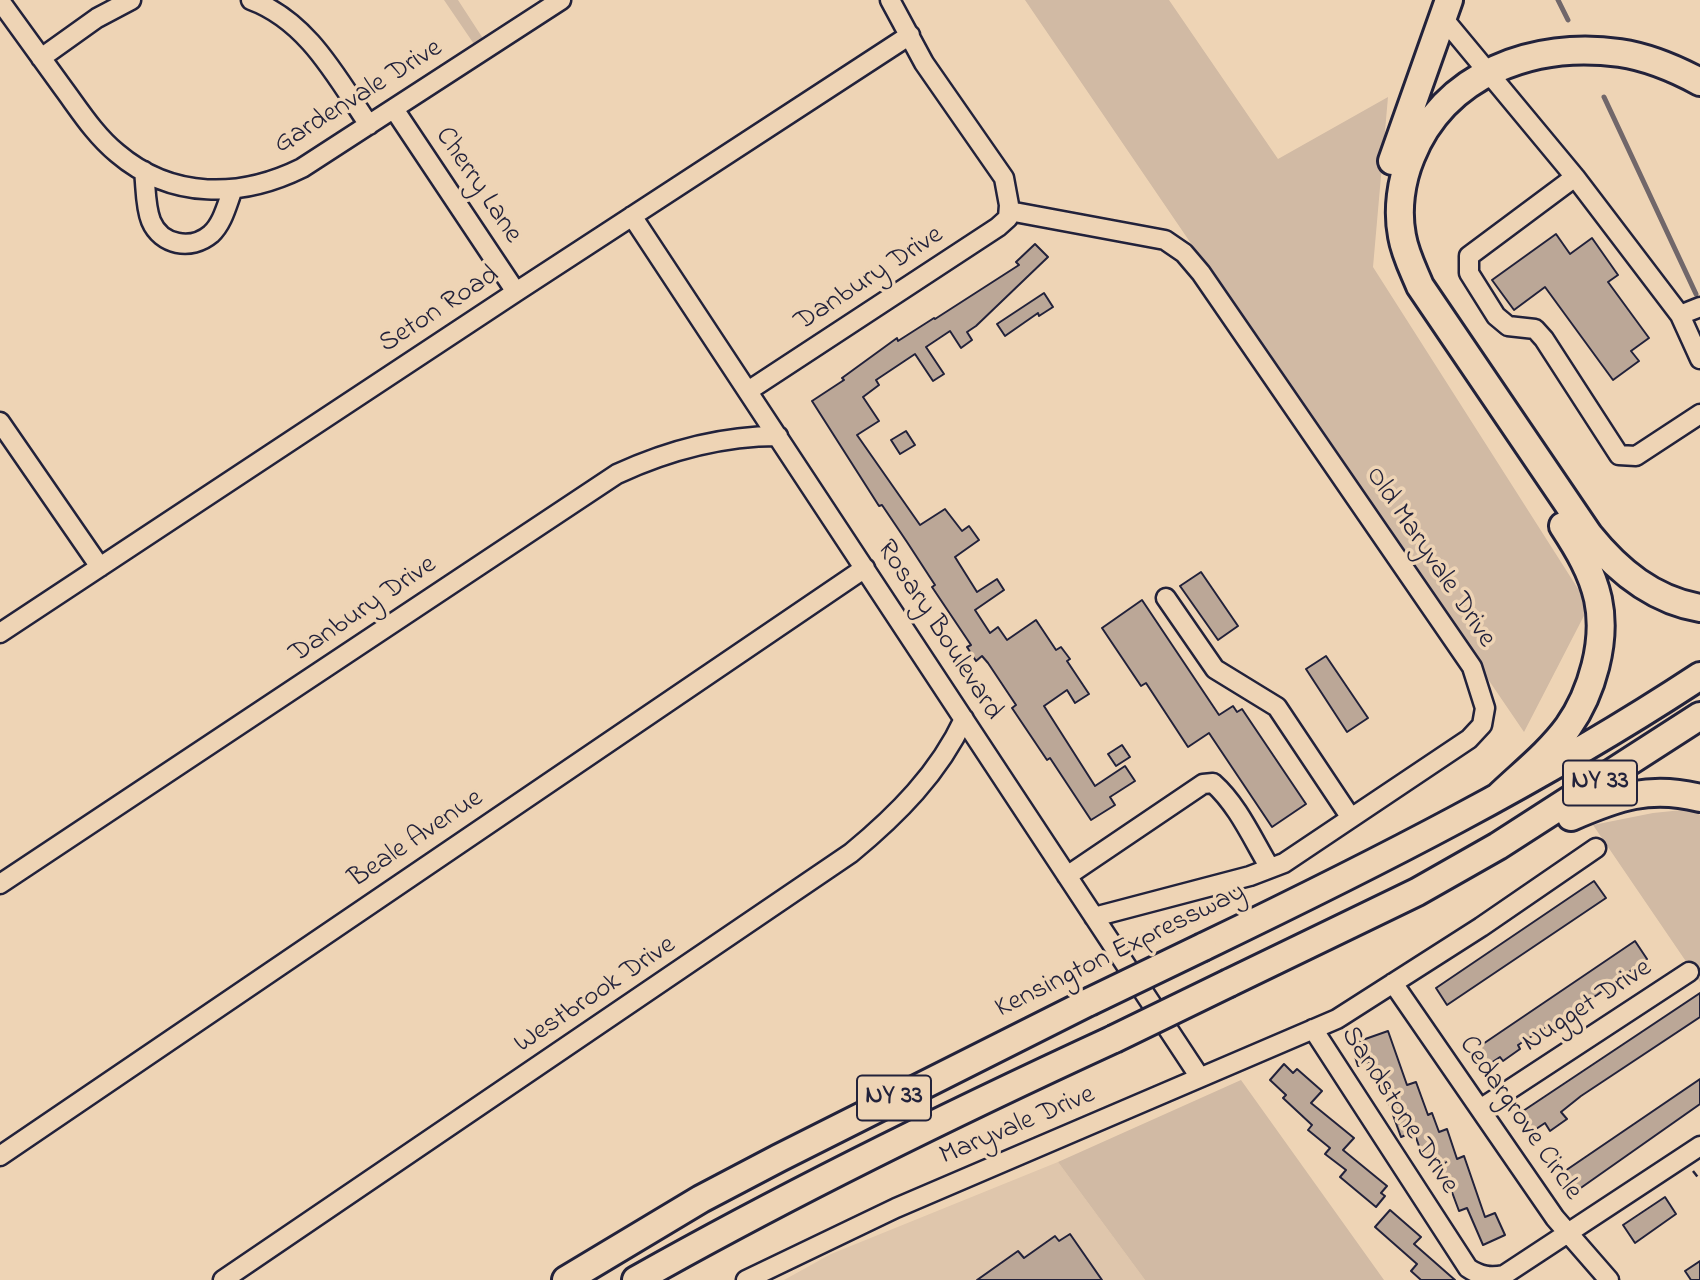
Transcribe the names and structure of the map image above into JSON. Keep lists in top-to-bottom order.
{
  "streets": {
    "highway": ["NY 33", "Kensington Expressway"],
    "street": [
      "Gardenvale Drive",
      "Cherry Lane",
      "Danbury Drive",
      "Seton Road",
      "Old Maryvale Drive",
      "Rosary Boulevard",
      "Beale Avenue",
      "Westbrook Drive",
      "Nugget Drive",
      "Sandstone Drive",
      "Cedargrove Circle",
      "Maryvale Drive"
    ]
  },
  "crossings": [
    ["Gardenvale Drive", "Cherry Lane"],
    ["Cherry Lane", "Seton Road"],
    ["Danbury Drive", "Old Maryvale Drive"],
    ["Danbury Drive", "Rosary Boulevard"],
    ["Seton Road", "Rosary Boulevard"],
    ["Old Maryvale Drive", "Rosary Boulevard"],
    ["Rosary Boulevard", "Beale Avenue"],
    ["Rosary Boulevard", "Westbrook Drive"],
    ["Rosary Boulevard", "Maryvale Drive"],
    ["Nugget Drive", "Cedargrove Circle"],
    ["Sandstone Drive", "Cedargrove Circle"],
    ["Sandstone Drive", "Maryvale Drive"]
  ]
}
